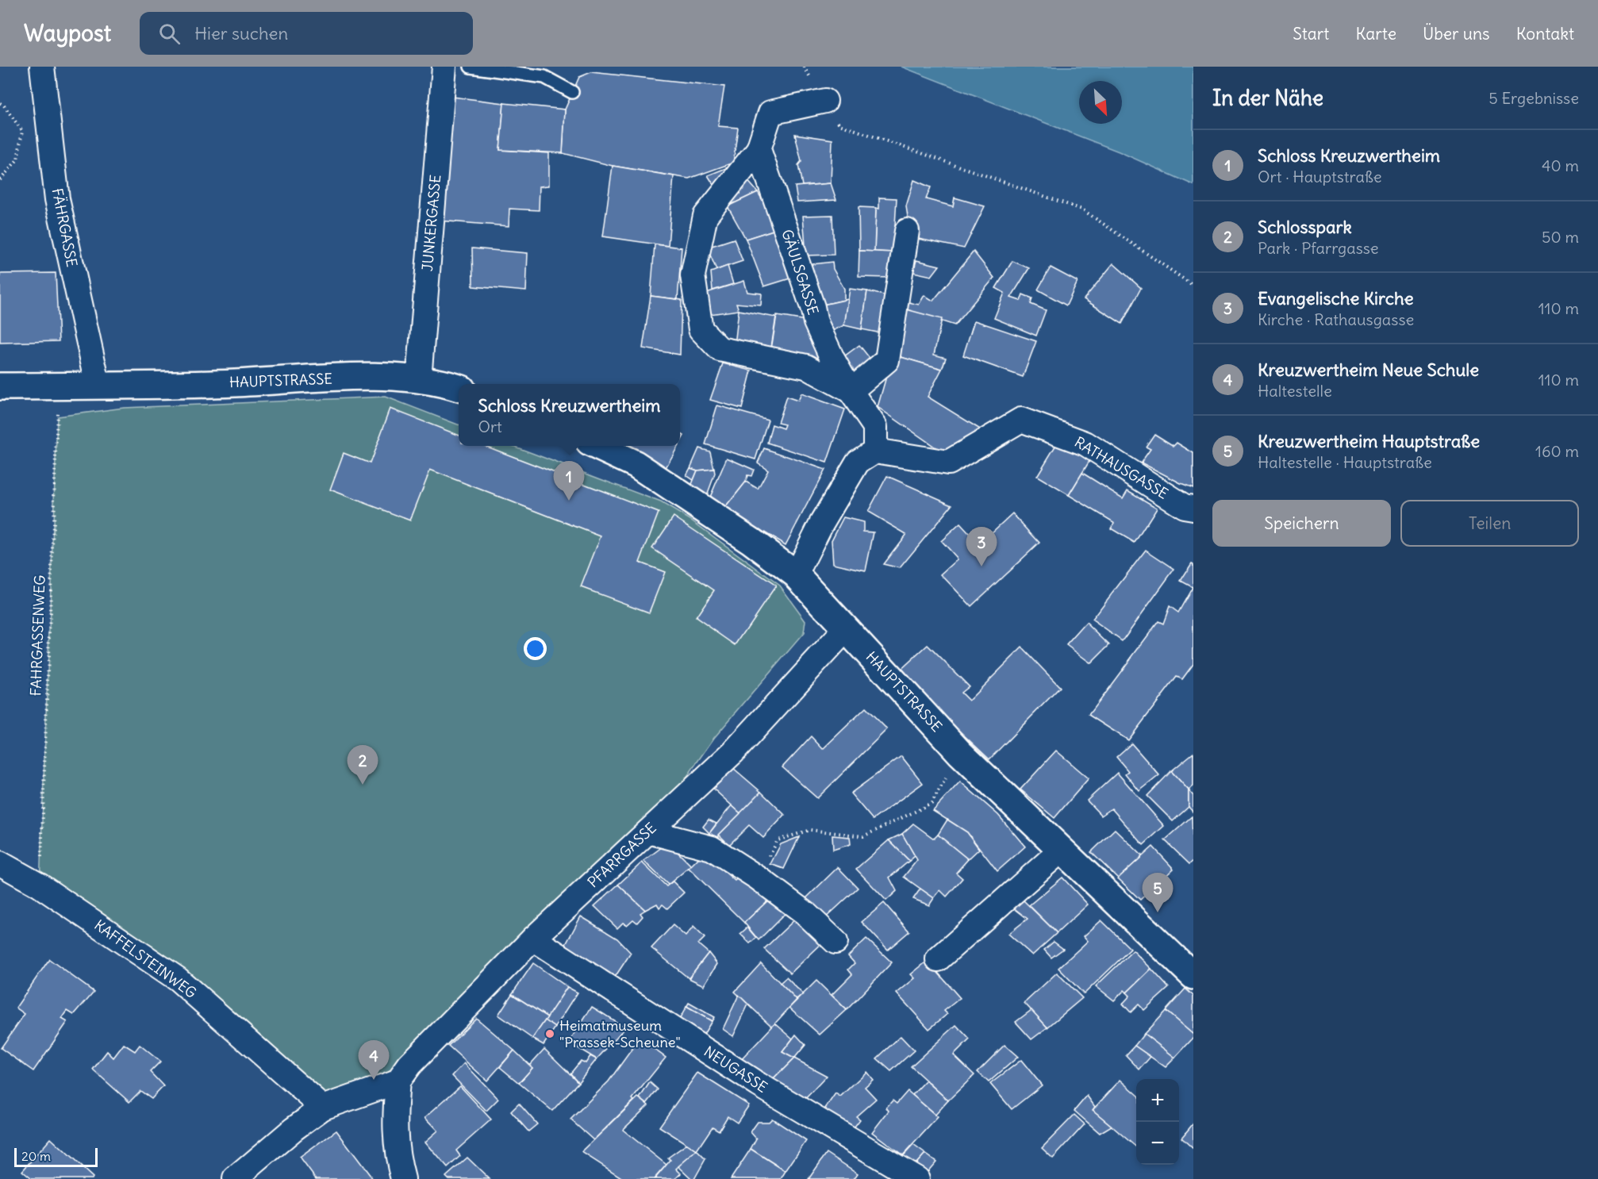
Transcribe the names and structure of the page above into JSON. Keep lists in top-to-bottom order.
{
  "streets": {
    "street": [
      "JUNKERGASSE",
      "FÄHRGASSE",
      "GÄULSGASSE",
      "HAUPTSTRASSE",
      "RATHAUSGASSE",
      "PFARRGASSE",
      "KAFFELSTEINWEG",
      "NEUGASSE"
    ],
    "path": ["FAHRGASSENWEG"]
  },
  "crossings": [
    ["JUNKERGASSE", "HAUPTSTRASSE"],
    ["FÄHRGASSE", "HAUPTSTRASSE"],
    ["GÄULSGASSE", "RATHAUSGASSE"],
    ["HAUPTSTRASSE", "FAHRGASSENWEG"],
    ["HAUPTSTRASSE", "PFARRGASSE"],
    ["FAHRGASSENWEG", "KAFFELSTEINWEG"],
    ["PFARRGASSE", "NEUGASSE"]
  ],
  "places": ["Heimatmuseum \"Prassek-Scheune\""],
  "scale_bar": "20 m",
  "north": "bottom right",
  "page": {
    "header": "Waypost",
    "search": "Hier suchen",
    "nav": [
      "Start",
      "Karte",
      "Über uns",
      "Kontakt"
    ],
    "heading": ["In der Nähe", "5 Ergebnisse"],
    "list": [
      {
        "mark": "1",
        "name": "Schloss Kreuzwertheim",
        "note": "Ort · Hauptstraße",
        "value": "40 m"
      },
      {
        "mark": "2",
        "name": "Schlosspark",
        "note": "Park · Pfarrgasse",
        "value": "50 m"
      },
      {
        "mark": "3",
        "name": "Evangelische Kirche",
        "note": "Kirche · Rathausgasse",
        "value": "110 m"
      },
      {
        "mark": "4",
        "name": "Kreuzwertheim Neue Schule",
        "note": "Haltestelle",
        "value": "110 m"
      },
      {
        "mark": "5",
        "name": "Kreuzwertheim Hauptstraße",
        "note": "Haltestelle · Hauptstraße",
        "value": "160 m"
      }
    ],
    "popup": ["Schloss Kreuzwertheim", "Ort"],
    "pins": [
      "1",
      "3",
      "2",
      "5",
      "4"
    ],
    "buttons": ["Speichern", "Teilen"],
    "map_buttons": ["+", "−"],
    "scale": "20 m"
  }
}
